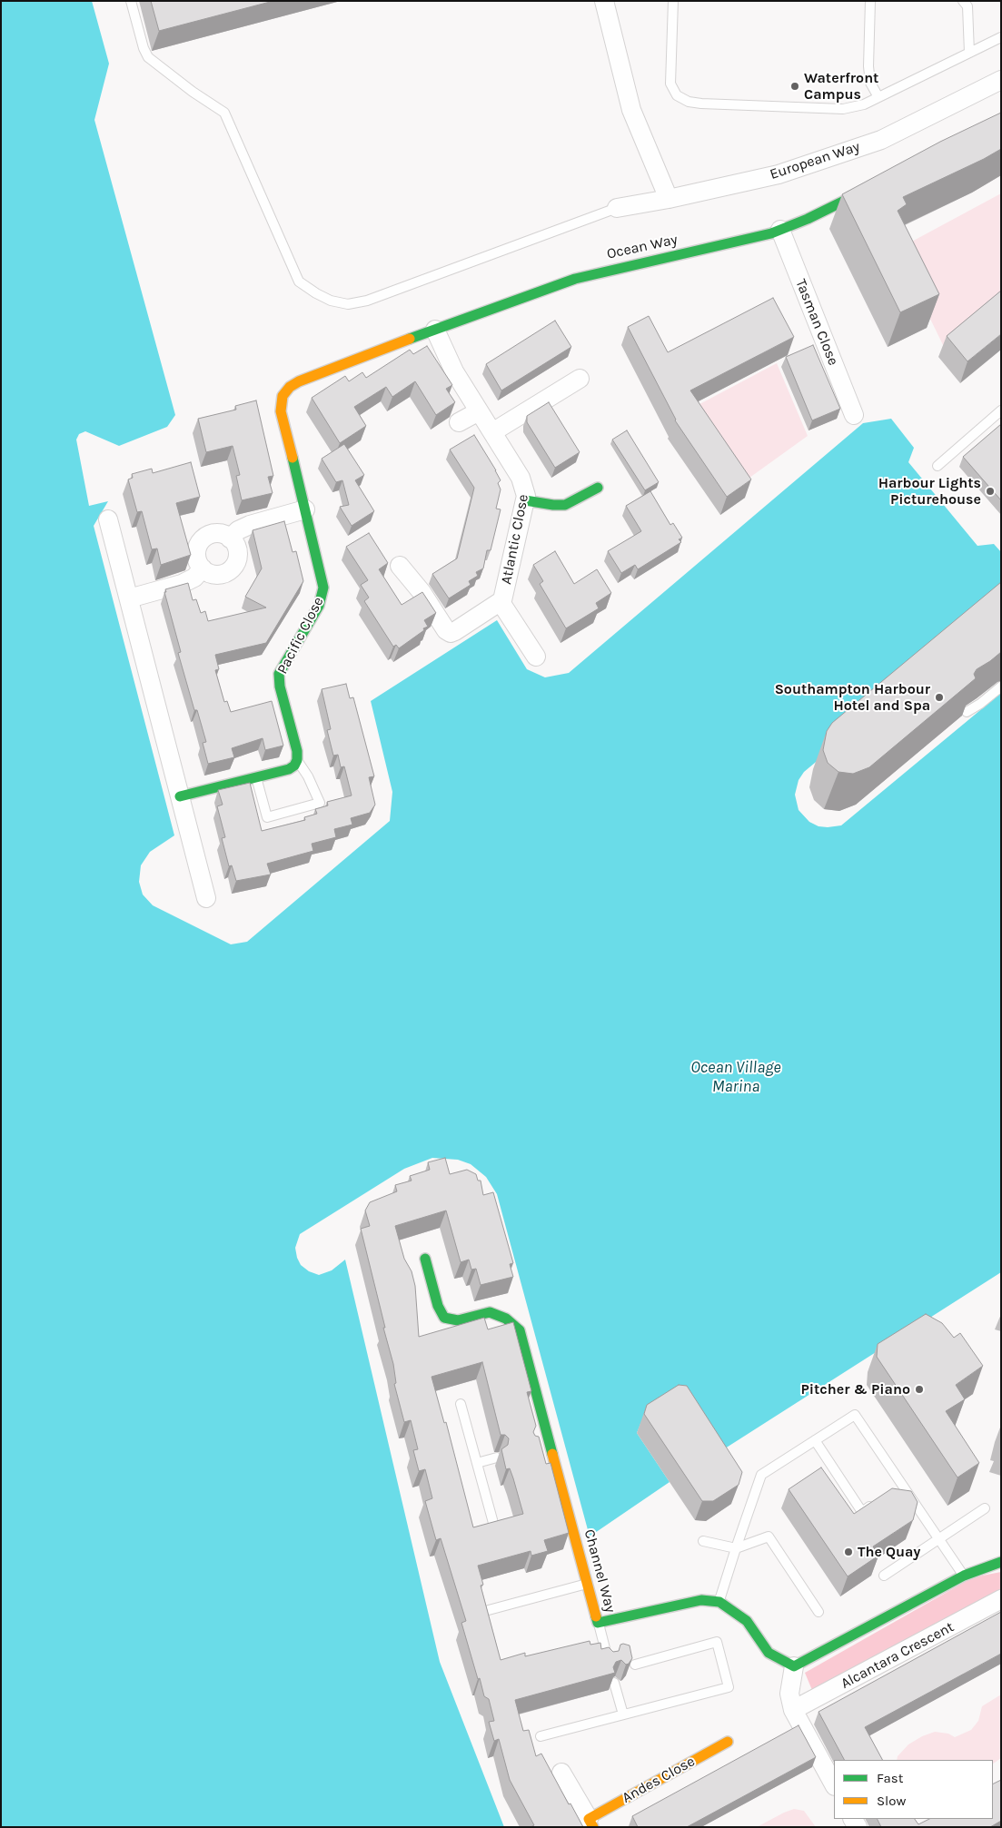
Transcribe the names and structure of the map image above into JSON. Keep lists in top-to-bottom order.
{
  "streets": {
    "street": [
      "European Way",
      "Ocean Way",
      "Tasman Close",
      "Atlantic Close",
      "Pacific Close",
      "Channel Way",
      "Alcantara Crescent",
      "Andes Close"
    ]
  },
  "crossings": [
    ["Ocean Way", "Tasman Close"],
    ["Ocean Way", "Atlantic Close"],
    ["Ocean Way", "Pacific Close"]
  ],
  "water": ["Ocean Village Marina"],
  "places": [
    "Waterfront Campus",
    "Harbour Lights Picturehouse",
    "Southampton Harbour Hotel and Spa",
    "Pitcher & Piano",
    "The Quay"
  ],
  "legend": ["Fast", "Slow"]
}
